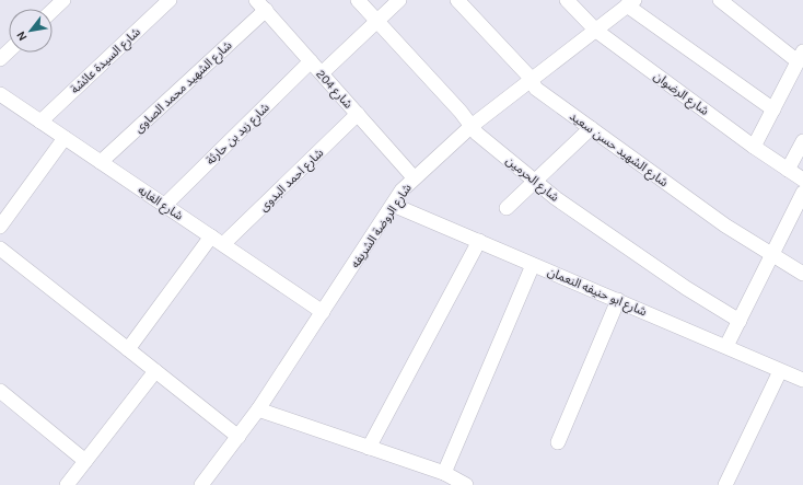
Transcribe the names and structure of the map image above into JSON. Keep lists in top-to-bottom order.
{
  "streets": {
    "street": [
      "شارع السيدة عائشة",
      "شارع الشهيد محمد الصاوى",
      "شارع 204",
      "شارع الرضوان",
      "شارع زيد بن حارثة",
      "شارع الشهيد حسن سعيد",
      "شارع الحرمين",
      "شارع احمد البدوى",
      "شارع الغابه",
      "شارع الروضة الشريفه",
      "شارع ابو حنيفه النعمان"
    ]
  },
  "crossings": [
    ["شارع السيدة عائشة", "شارع الغابه"],
    ["شارع الشهيد محمد الصاوى", "شارع 204"],
    ["شارع الشهيد محمد الصاوى", "شارع الغابه"],
    ["شارع 204", "شارع زيد بن حارثة"],
    ["شارع 204", "شارع احمد البدوى"],
    ["شارع 204", "شارع الروضة الشريفه"],
    ["شارع الرضوان", "شارع الروضة الشريفه"],
    ["شارع زيد بن حارثة", "شارع الغابه"],
    ["شارع الشهيد حسن سعيد", "شارع الروضة الشريفه"],
    ["شارع الحرمين", "شارع الروضة الشريفه"],
    ["شارع احمد البدوى", "شارع الغابه"],
    ["شارع الغابه", "شارع الروضة الشريفه"],
    ["شارع الروضة الشريفه", "شارع ابو حنيفه النعمان"]
  ],
  "north": "bottom left"
}
